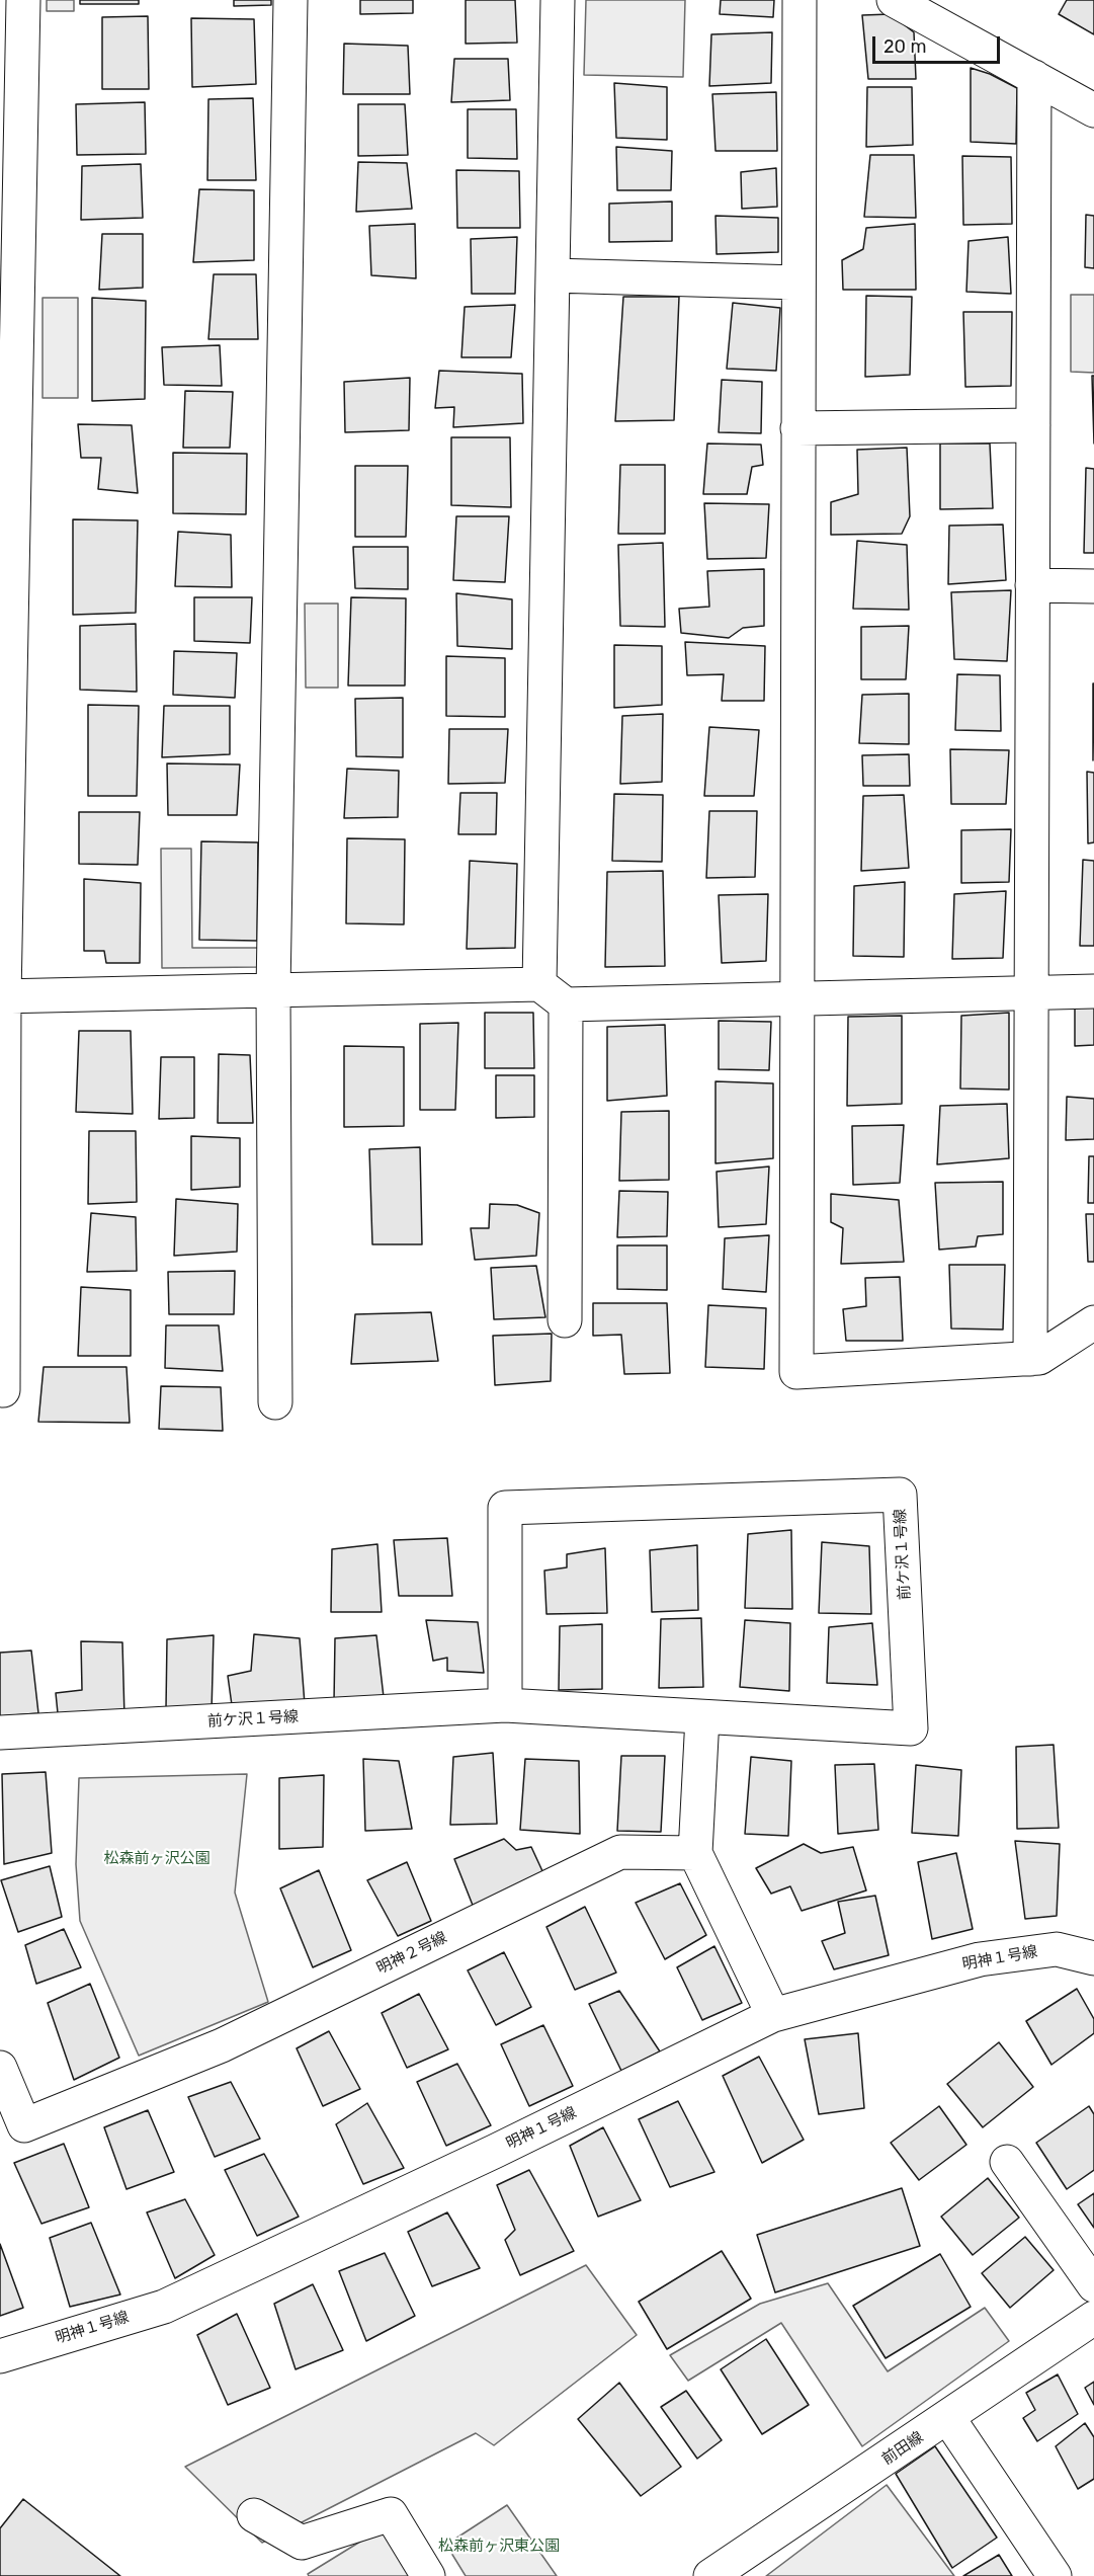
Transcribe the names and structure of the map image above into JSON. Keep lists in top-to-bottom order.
{
  "streets": {
    "street": [
      "前ケ沢１号線",
      "明神２号線",
      "明神１号線",
      "前田線"
    ]
  },
  "parks": ["松森前ヶ沢公園", "松森前ヶ沢東公園"],
  "scale_bar": "20 m"
}
